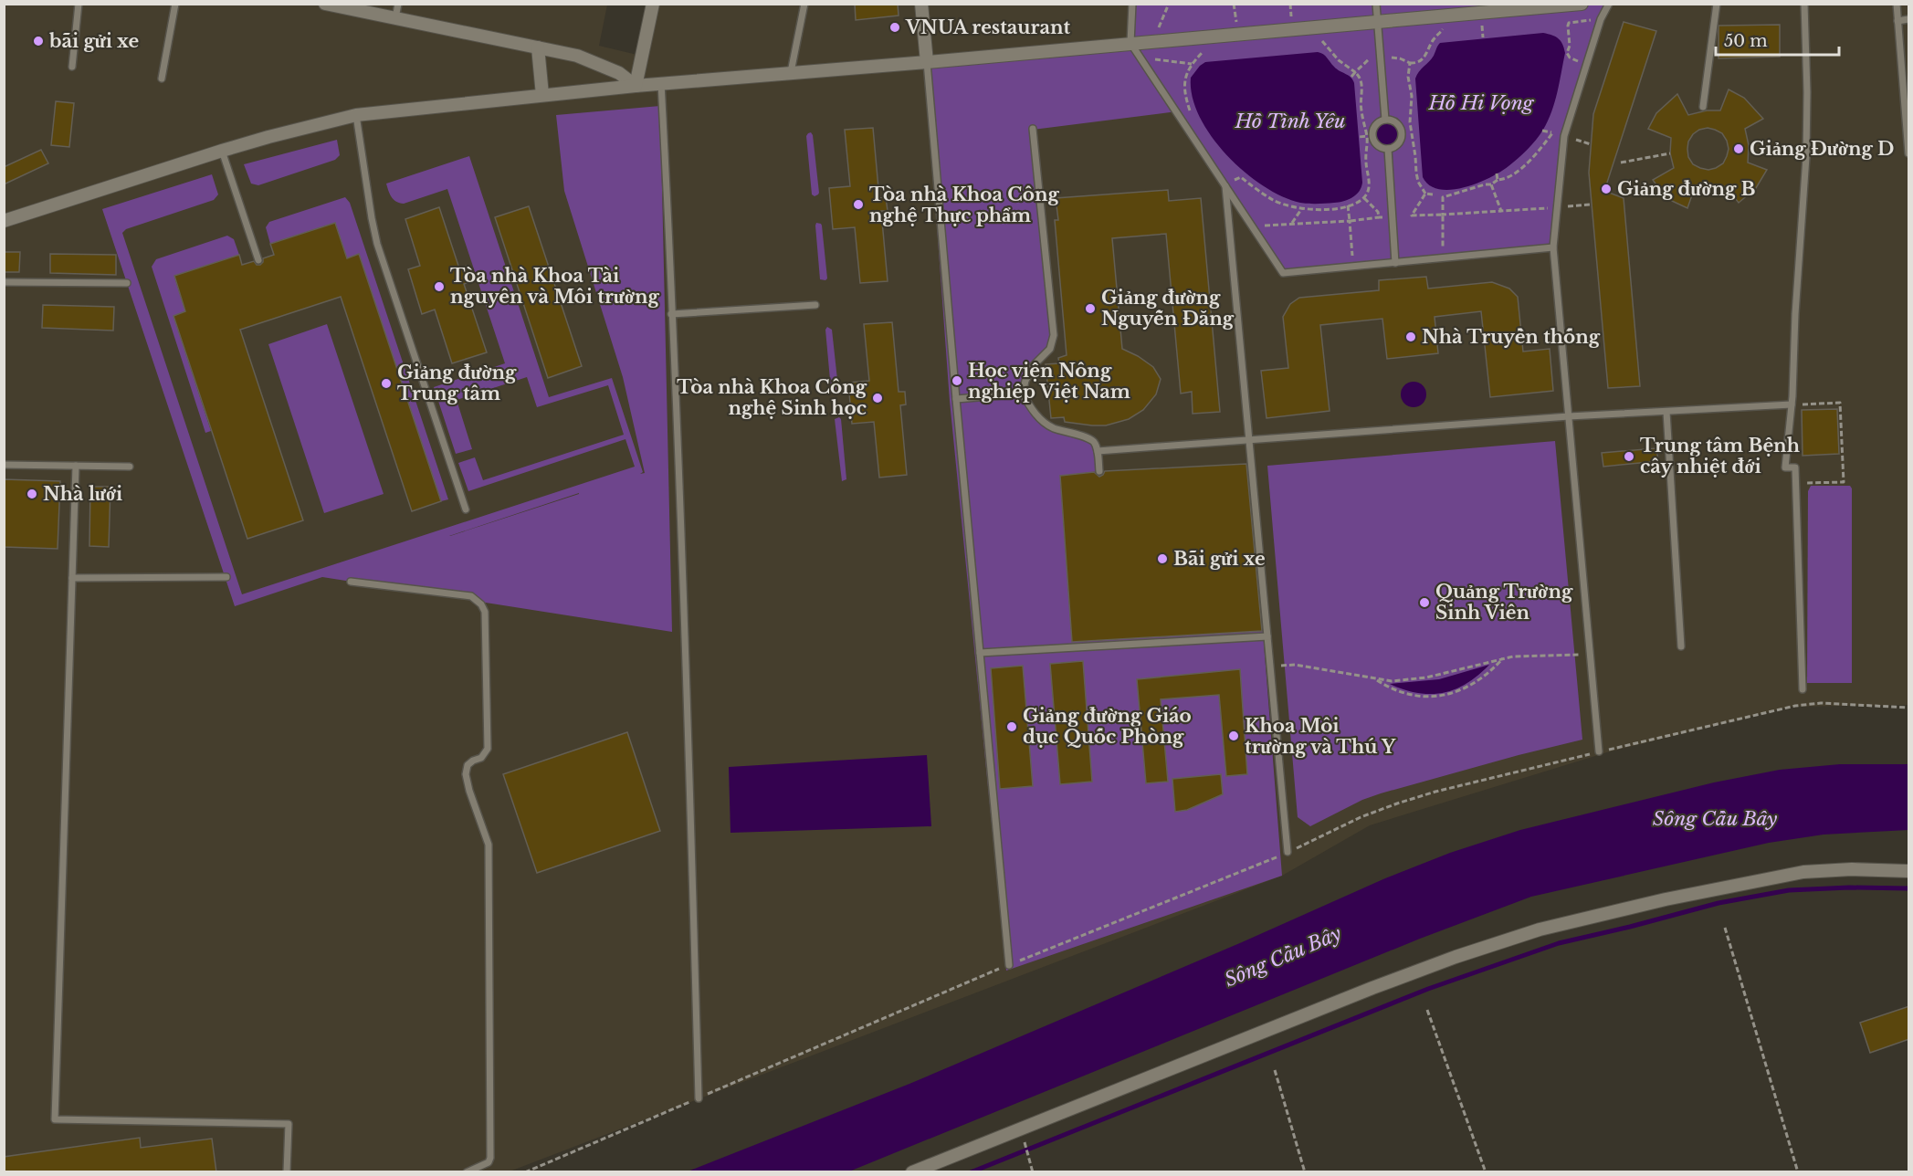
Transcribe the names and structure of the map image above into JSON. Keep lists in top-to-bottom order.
{
  "water": ["Hồ Hi Vọng", "Hồ Tình Yêu", "Sông Cầu Bây"],
  "places": [
    "VNUA restaurant",
    "bãi gửi xe",
    "Giảng Đường D",
    "Giảng đường B",
    "Tòa nhà Khoa Công nghệ Thực phẩm",
    "Tòa nhà Khoa Tài nguyên và Môi trường",
    "Giảng đường Nguyễn Đăng",
    "Nhà Truyền thống",
    "Học viện Nông nghiệp Việt Nam",
    "Giảng đường Trung tâm",
    "Tòa nhà Khoa Công nghệ Sinh học",
    "Trung tâm Bệnh cây nhiệt đới",
    "Nhà lưới",
    "Bãi gửi xe",
    "Quảng Trường Sinh Viên",
    "Giảng đường Giáo dục Quốc Phòng",
    "Khoa Môi trường và Thú Y"
  ],
  "scale_bar": "50 m"
}
